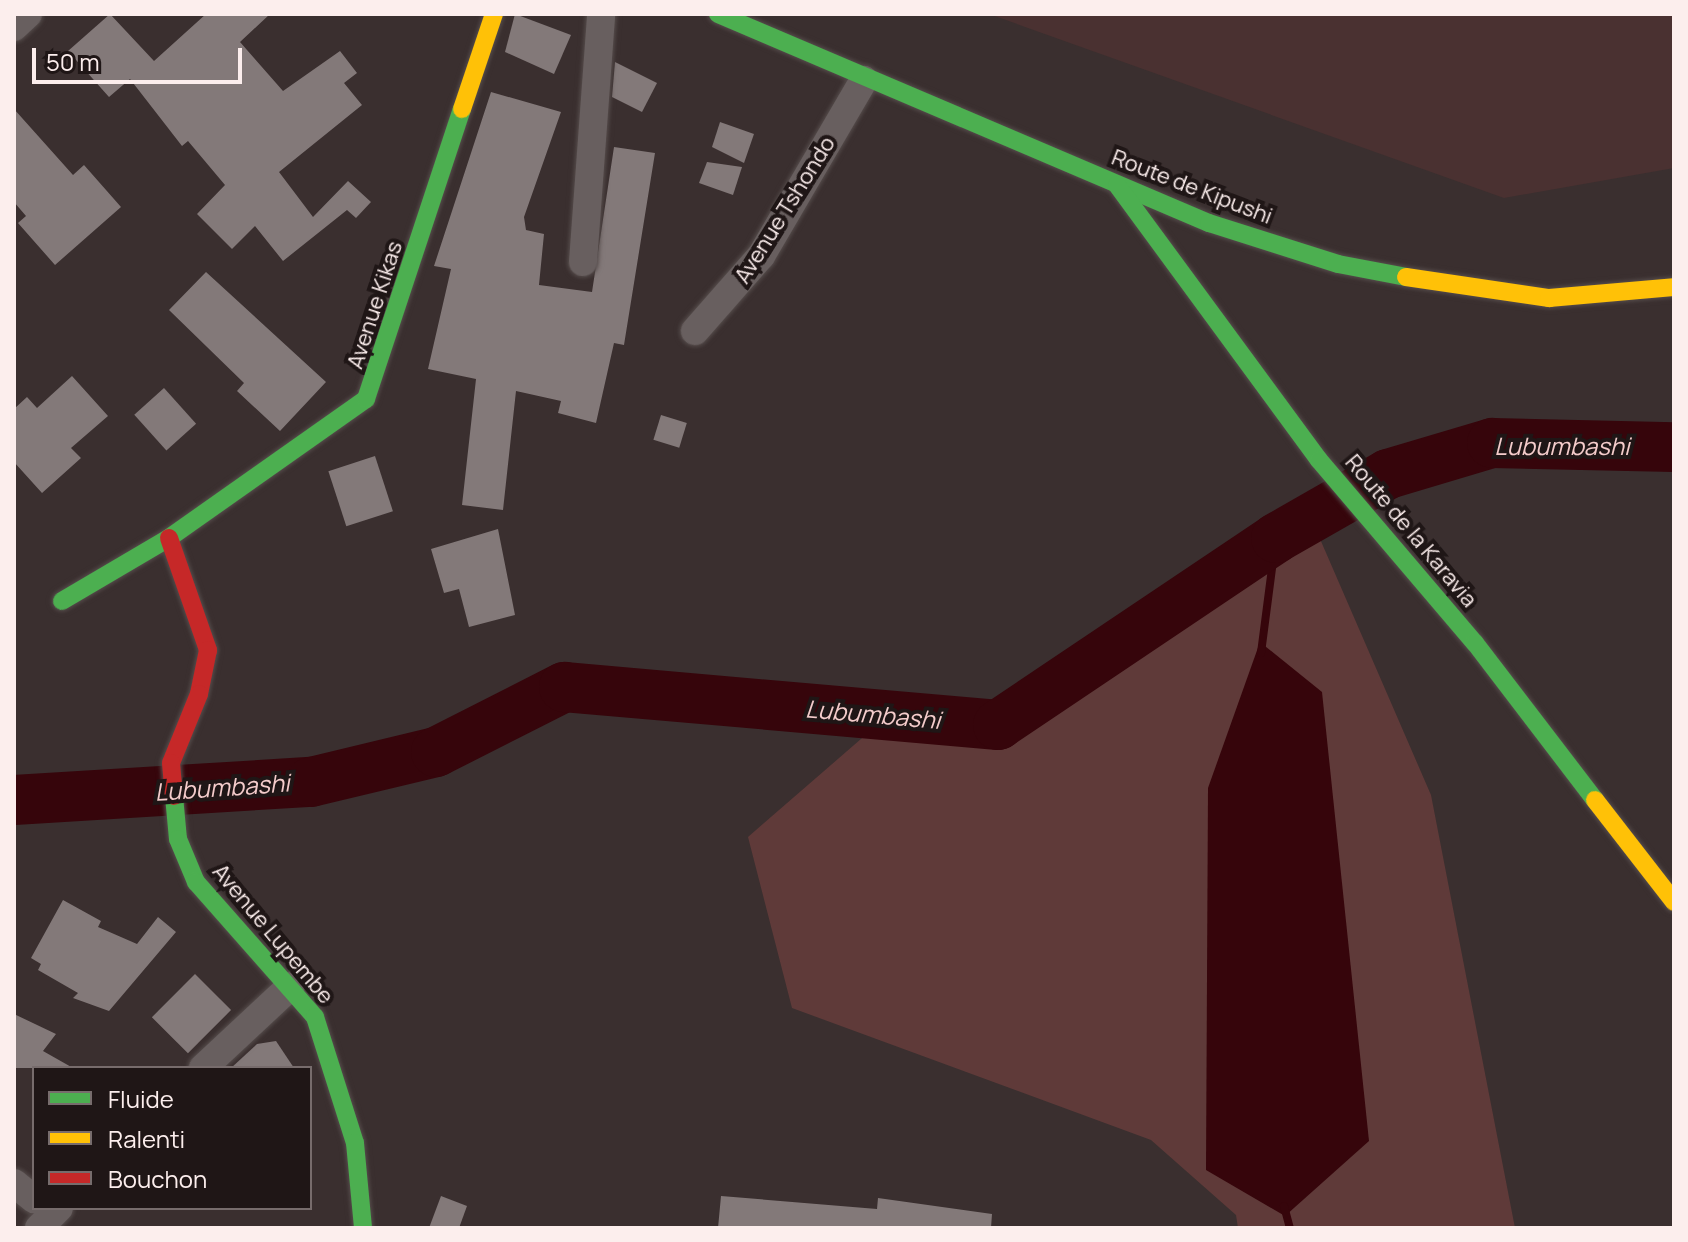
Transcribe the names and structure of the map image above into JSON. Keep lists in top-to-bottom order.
{
  "streets": {
    "main road": [
      "Route de Kipushi",
      "Avenue Kikas",
      "Route de la Karavia",
      "Avenue Lupembe"
    ],
    "street": ["Avenue Tshondo"]
  },
  "crossings": [
    ["Route de Kipushi", "Avenue Tshondo"],
    ["Route de Kipushi", "Route de la Karavia"],
    ["Avenue Kikas", "Avenue Lupembe"]
  ],
  "water": ["Lubumbashi"],
  "legend": ["Fluide", "Ralenti", "Bouchon"],
  "scale_bar": "50 m"
}
